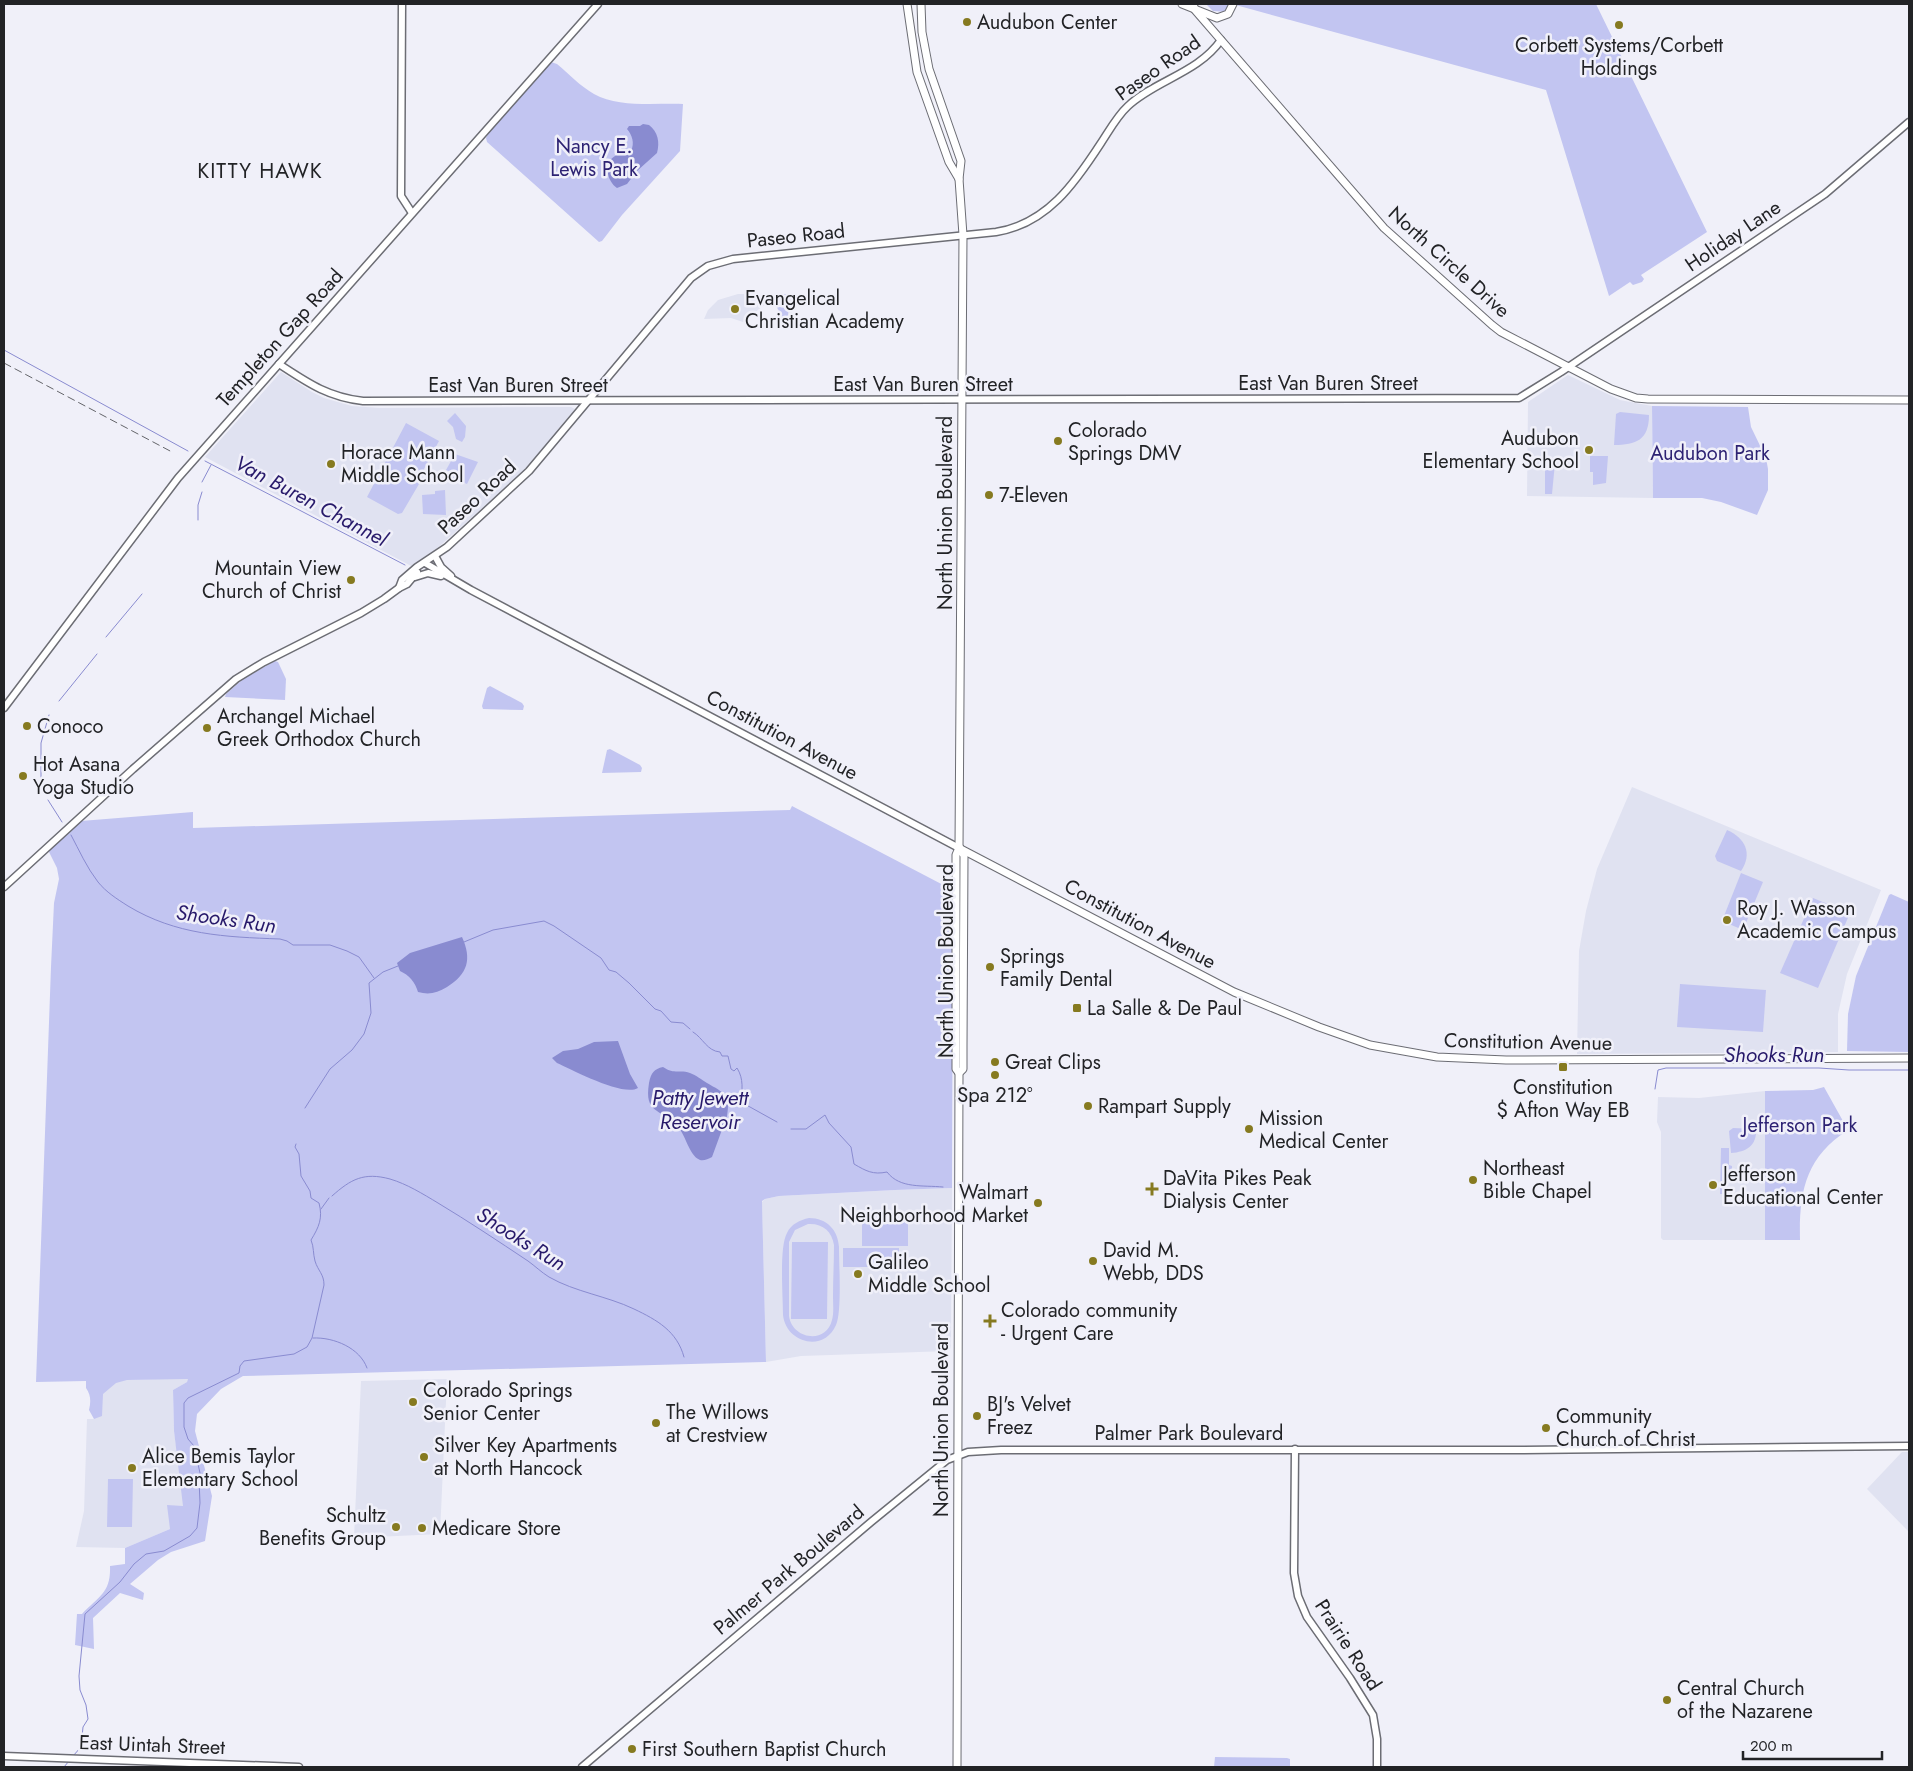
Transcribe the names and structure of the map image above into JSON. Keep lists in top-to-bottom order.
{
  "streets": {
    "main road": ["North Circle Drive", "North Union Boulevard", "Constitution Avenue"],
    "street": [
      "Paseo Road",
      "Holiday Lane",
      "Templeton Gap Road",
      "East Van Buren Street",
      "Palmer Park Boulevard",
      "Prairie Road",
      "East Uintah Street"
    ]
  },
  "crossings": [
    ["Paseo Road", "North Circle Drive"],
    ["Paseo Road", "East Van Buren Street"],
    ["Paseo Road", "North Union Boulevard"],
    ["Paseo Road", "Constitution Avenue"],
    ["Holiday Lane", "North Circle Drive"],
    ["Holiday Lane", "East Van Buren Street"],
    ["North Circle Drive", "East Van Buren Street"],
    ["Templeton Gap Road", "East Van Buren Street"],
    ["East Van Buren Street", "North Union Boulevard"],
    ["North Union Boulevard", "Constitution Avenue"],
    ["North Union Boulevard", "Palmer Park Boulevard"],
    ["Palmer Park Boulevard", "Prairie Road"]
  ],
  "districts": ["KITTY HAWK"],
  "water": ["Van Buren Channel", "Shooks Run", "Patty Jewett Reservoir"],
  "parks": ["Nancy E. Lewis Park", "Audubon Park", "Jefferson Park"],
  "places": {
    "other": [
      "Audubon Center",
      "Corbett Systems/Corbett Holdings",
      "Evangelical Christian Academy",
      "Colorado Springs DMV",
      "Audubon Elementary School",
      "Horace Mann Middle School",
      "7-Eleven",
      "Mountain View Church of Christ",
      "Conoco",
      "Archangel Michael Greek Orthodox Church",
      "Hot Asana Yoga Studio",
      "Roy J. Wasson Academic Campus",
      "Springs Family Dental",
      "Great Clips",
      "Spa 212°",
      "Rampart Supply",
      "Mission Medical Center",
      "Northeast Bible Chapel",
      "Jefferson Educational Center",
      "Walmart Neighborhood Market",
      "David M. Webb, DDS",
      "Galileo Middle School",
      "Colorado Springs Senior Center",
      "BJ's Velvet Freez",
      "The Willows at Crestview",
      "Community Church of Christ",
      "Silver Key Apartments at North Hancock",
      "Alice Bemis Taylor Elementary School",
      "Schultz Benefits Group",
      "Medicare Store",
      "Central Church of the Nazarene",
      "First Southern Baptist Church"
    ],
    "transit": ["La Salle & De Paul", "Constitution $ Afton Way EB"],
    "health": ["DaVita Pikes Peak Dialysis Center", "Colorado community - Urgent Care"]
  },
  "scale_bar": "200 m"
}
